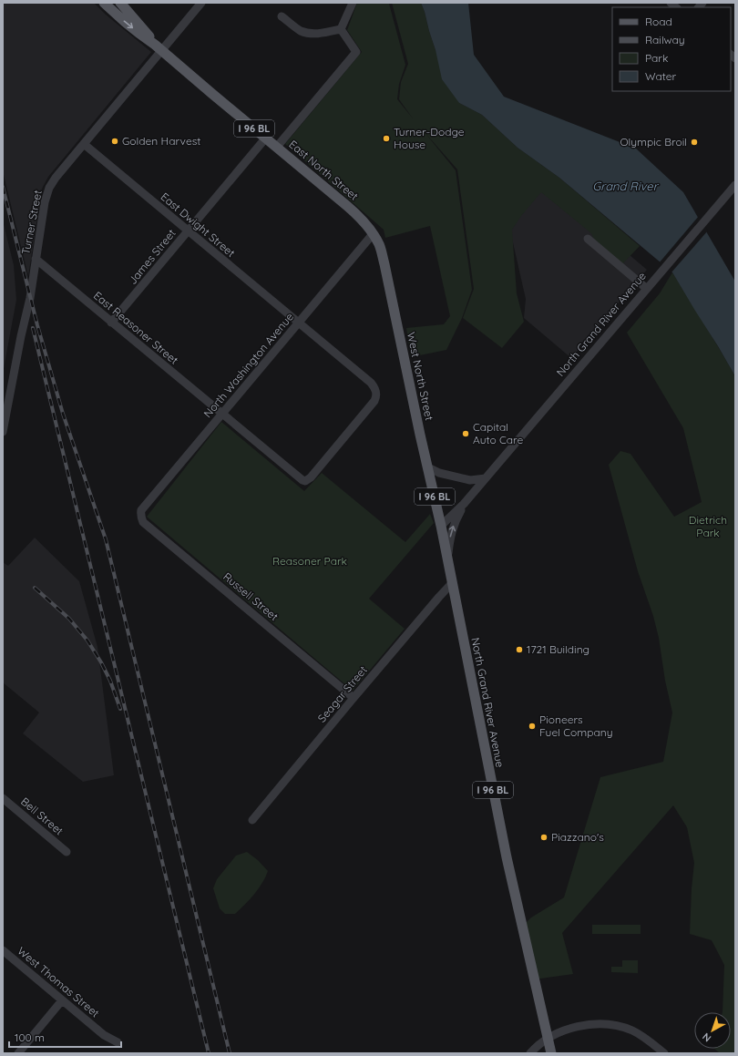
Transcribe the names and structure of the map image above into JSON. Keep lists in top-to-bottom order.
{
  "streets": {
    "main road": [
      "I 96 BL",
      "East North Street",
      "North Grand River Avenue",
      "West North Street"
    ],
    "street": [
      "Turner Street",
      "East Dwight Street",
      "James Street",
      "East Reasoner Street",
      "North Washington Avenue",
      "Russell Street",
      "Seagar Street",
      "Bell Street",
      "West Thomas Street"
    ]
  },
  "crossings": [
    ["East North Street", "Turner Street"],
    ["East North Street", "James Street"],
    ["East North Street", "North Washington Avenue"],
    ["East North Street", "West North Street"],
    ["Turner Street", "East Dwight Street"],
    ["Turner Street", "East Reasoner Street"],
    ["East Dwight Street", "James Street"],
    ["East Dwight Street", "East Reasoner Street"],
    ["East Dwight Street", "North Washington Avenue"],
    ["James Street", "East Reasoner Street"],
    ["North Grand River Avenue", "West North Street"],
    ["North Grand River Avenue", "Seagar Street"],
    ["East Reasoner Street", "North Washington Avenue"],
    ["North Washington Avenue", "West North Street"],
    ["North Washington Avenue", "Russell Street"],
    ["Russell Street", "Seagar Street"]
  ],
  "water": ["Grand River"],
  "parks": ["Dietrich Park", "Reasoner Park"],
  "places": [
    "Turner-Dodge House",
    "Golden Harvest",
    "Olympic Broil",
    "Capital Auto Care",
    "1721 Building",
    "Pioneers Fuel Company",
    "Piazzano's"
  ],
  "legend": [
    "Road",
    "Railway",
    "Park",
    "Water"
  ],
  "scale_bar": "100 m",
  "north": "bottom left"
}
